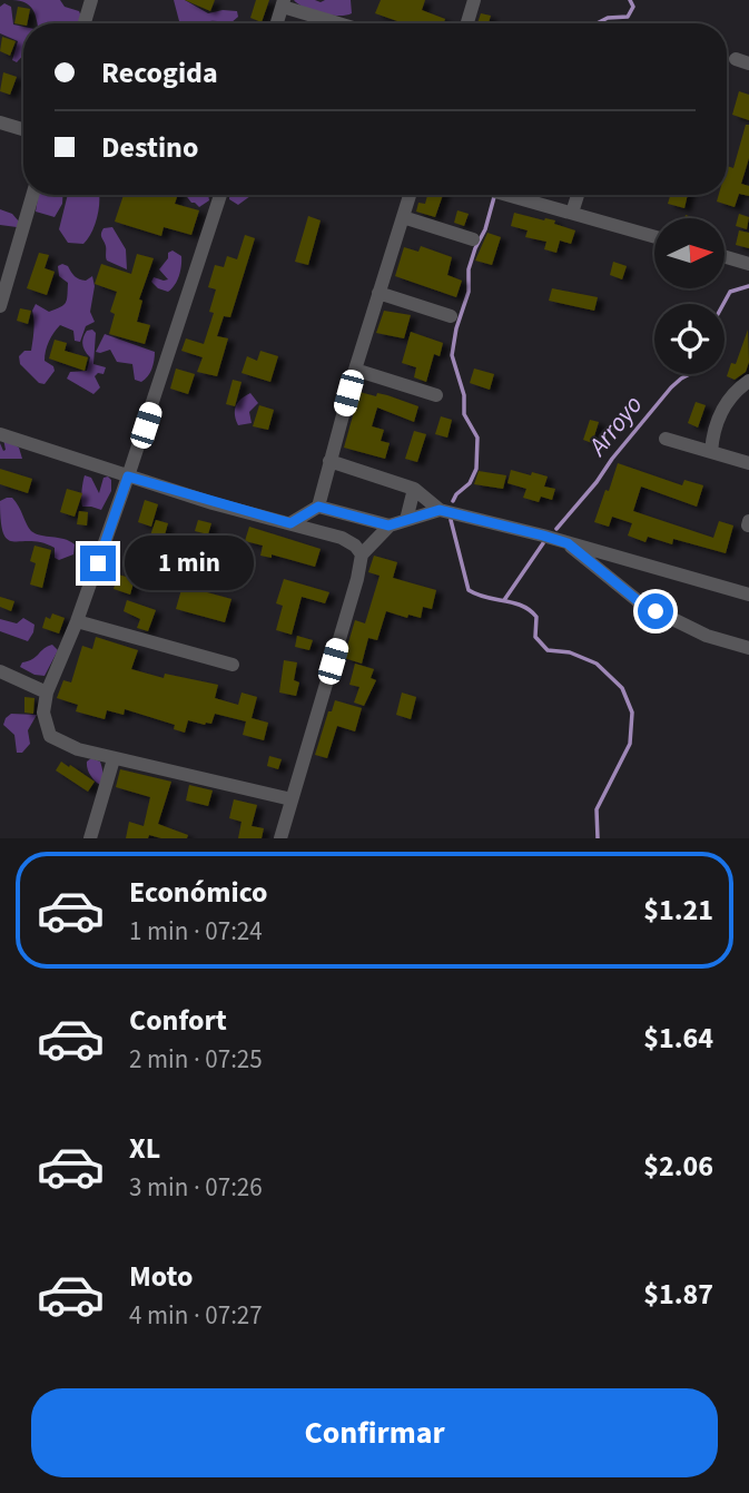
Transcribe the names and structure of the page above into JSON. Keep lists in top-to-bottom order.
{
  "water": ["Arroyo"],
  "north": "right",
  "page": {
    "banner": ["Recogida", "Destino"],
    "bubble": "1 min",
    "list": [
      {
        "name": "Económico",
        "note": "1 min · 07:24",
        "value": "$1.21"
      },
      {
        "name": "Confort",
        "note": "2 min · 07:25",
        "value": "$1.64"
      },
      {
        "name": "XL",
        "note": "3 min · 07:26",
        "value": "$2.06"
      },
      {
        "name": "Moto",
        "note": "4 min · 07:27",
        "value": "$1.87"
      }
    ],
    "buttons": "Confirmar"
  }
}
